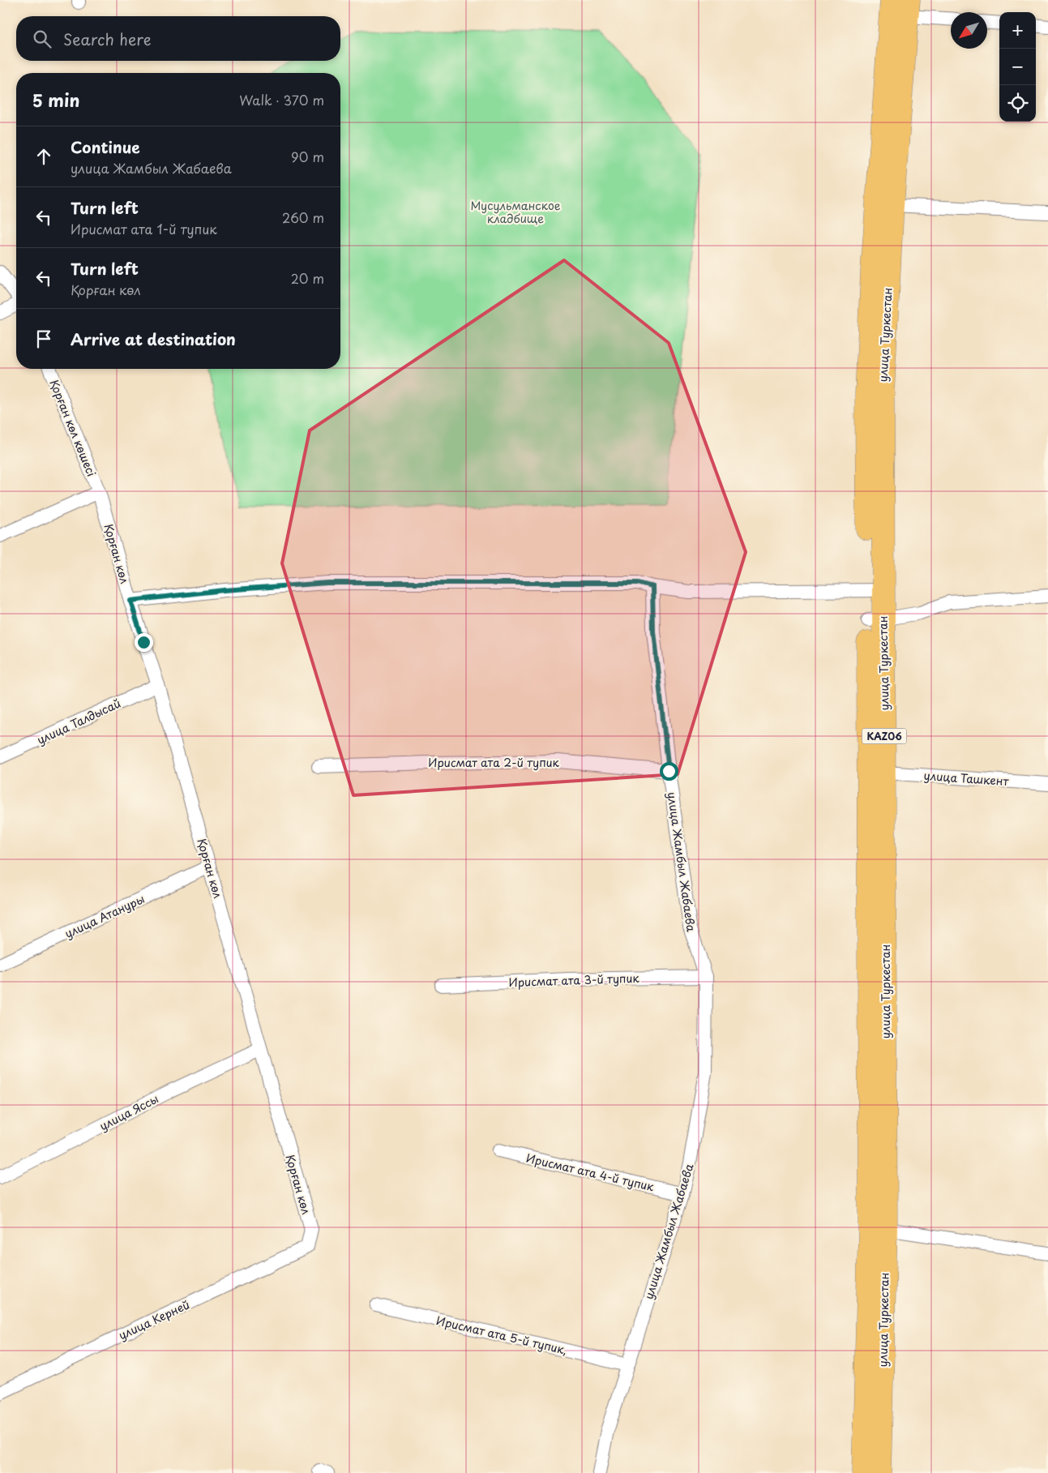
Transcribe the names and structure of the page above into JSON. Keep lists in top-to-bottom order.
{
  "streets": {
    "highway": ["улица Туркестан", "KАZ06"],
    "street": [
      "Қорған көл көшесі",
      "Қорған көл",
      "улица Талдысай",
      "Ирисмат ата 2-й тупик",
      "улица Ташкент",
      "улица Жамбыл Жабаева",
      "улица Атануры",
      "Ирисмат ата 3-й тупик",
      "улица Яссы",
      "Ирисмат ата 4-й тупик",
      "улица Керней",
      "Ирисмат ата 5-й тупик,"
    ]
  },
  "crossings": [
    ["улица Туркестан", "улица Ташкент"],
    ["Қорған көл көшесі", "Қорған көл"],
    ["Қорған көл", "улица Талдысай"],
    ["Қорған көл", "улица Атануры"],
    ["Қорған көл", "улица Яссы"],
    ["Қорған көл", "улица Керней"],
    ["Ирисмат ата 2-й тупик", "улица Жамбыл Жабаева"],
    ["улица Жамбыл Жабаева", "Ирисмат ата 3-й тупик"],
    ["улица Жамбыл Жабаева", "Ирисмат ата 4-й тупик"],
    ["улица Жамбыл Жабаева", "Ирисмат ата 5-й тупик,"]
  ],
  "parks": ["Мусульманское кладбище"],
  "north": "bottom left",
  "page": {
    "map_buttons": ["+", "−"],
    "search": "Search here",
    "heading": ["5 min", "Walk · 370 m"],
    "list": [
      ["Continue", "улица Жамбыл Жабаева", "90 m"],
      ["Turn left", "Ирисмат ата 1-й тупик", "260 m"],
      ["Turn left", "Қорған көл", "20 m"],
      "Arrive at destination"
    ]
  }
}
